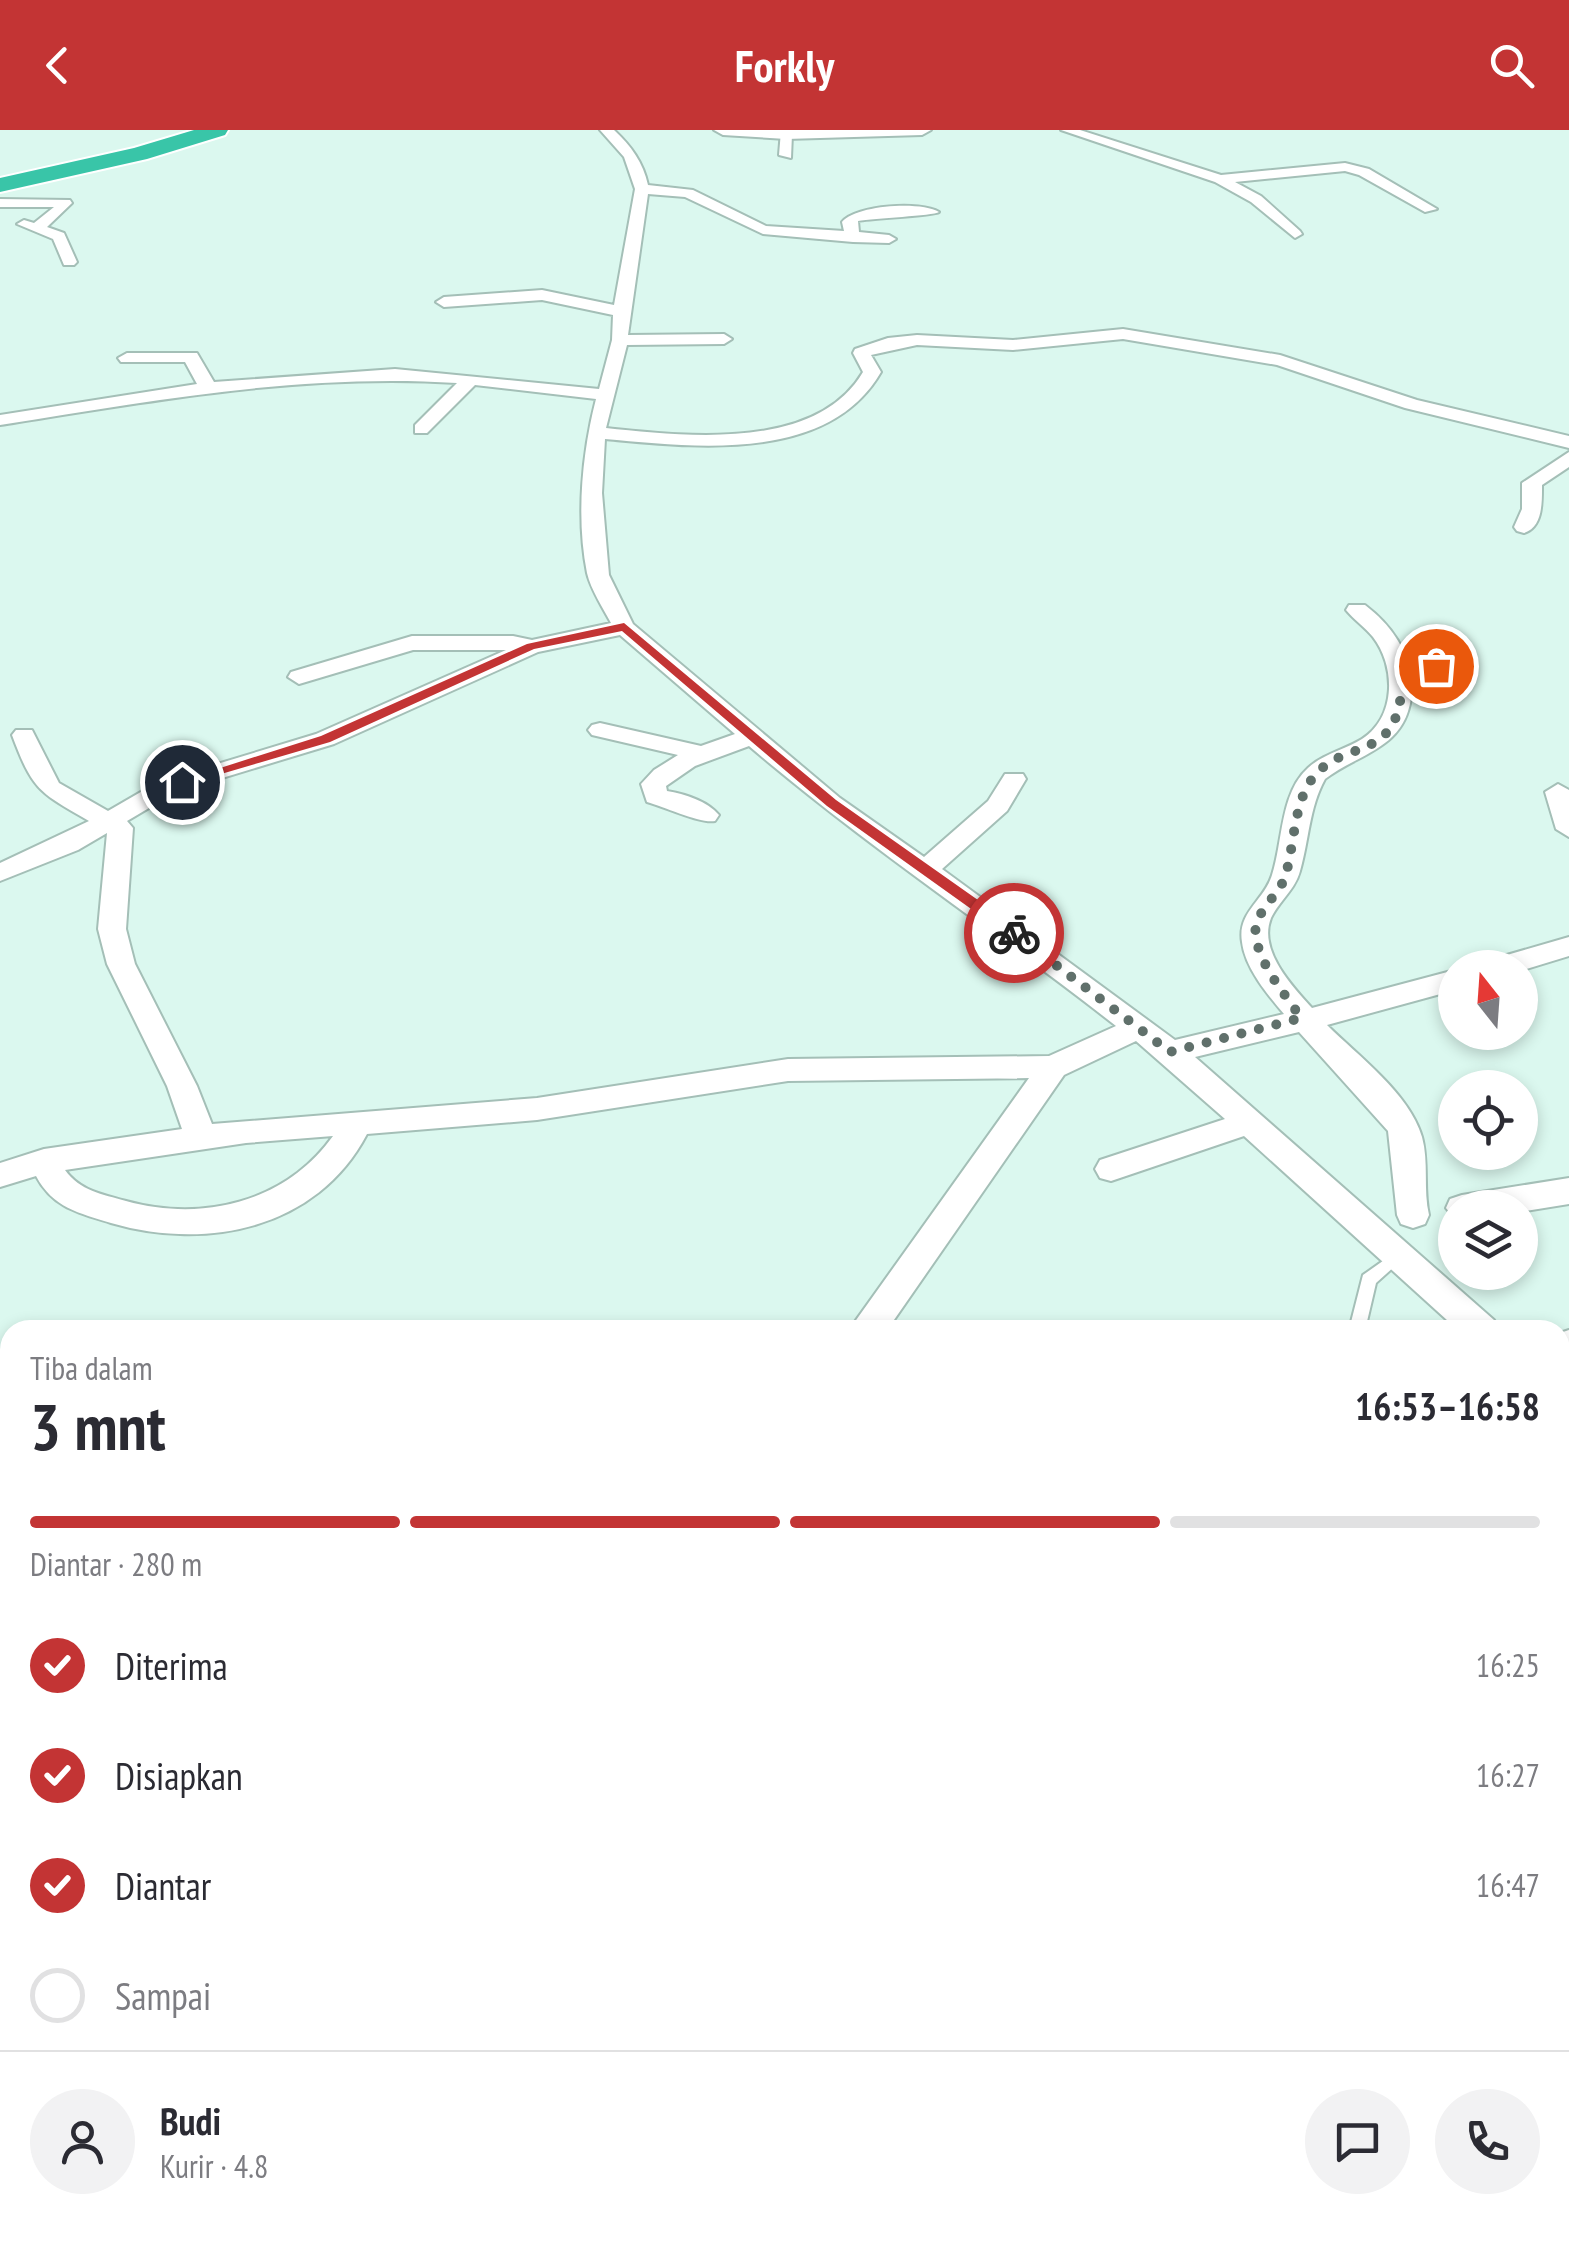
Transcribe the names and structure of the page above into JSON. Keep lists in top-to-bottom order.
{
  "north": "top",
  "page": {
    "header": "Forkly",
    "heading": ["3 mnt", "Tiba dalam", "16:53–16:58"],
    "panel": ["Budi", "Kurir · 4.8"],
    "bar": "Diantar · 280 m",
    "list": [
      ["Diterima", "16:25"],
      ["Disiapkan", "16:27"],
      ["Diantar", "16:47"],
      "Sampai"
    ]
  }
}
